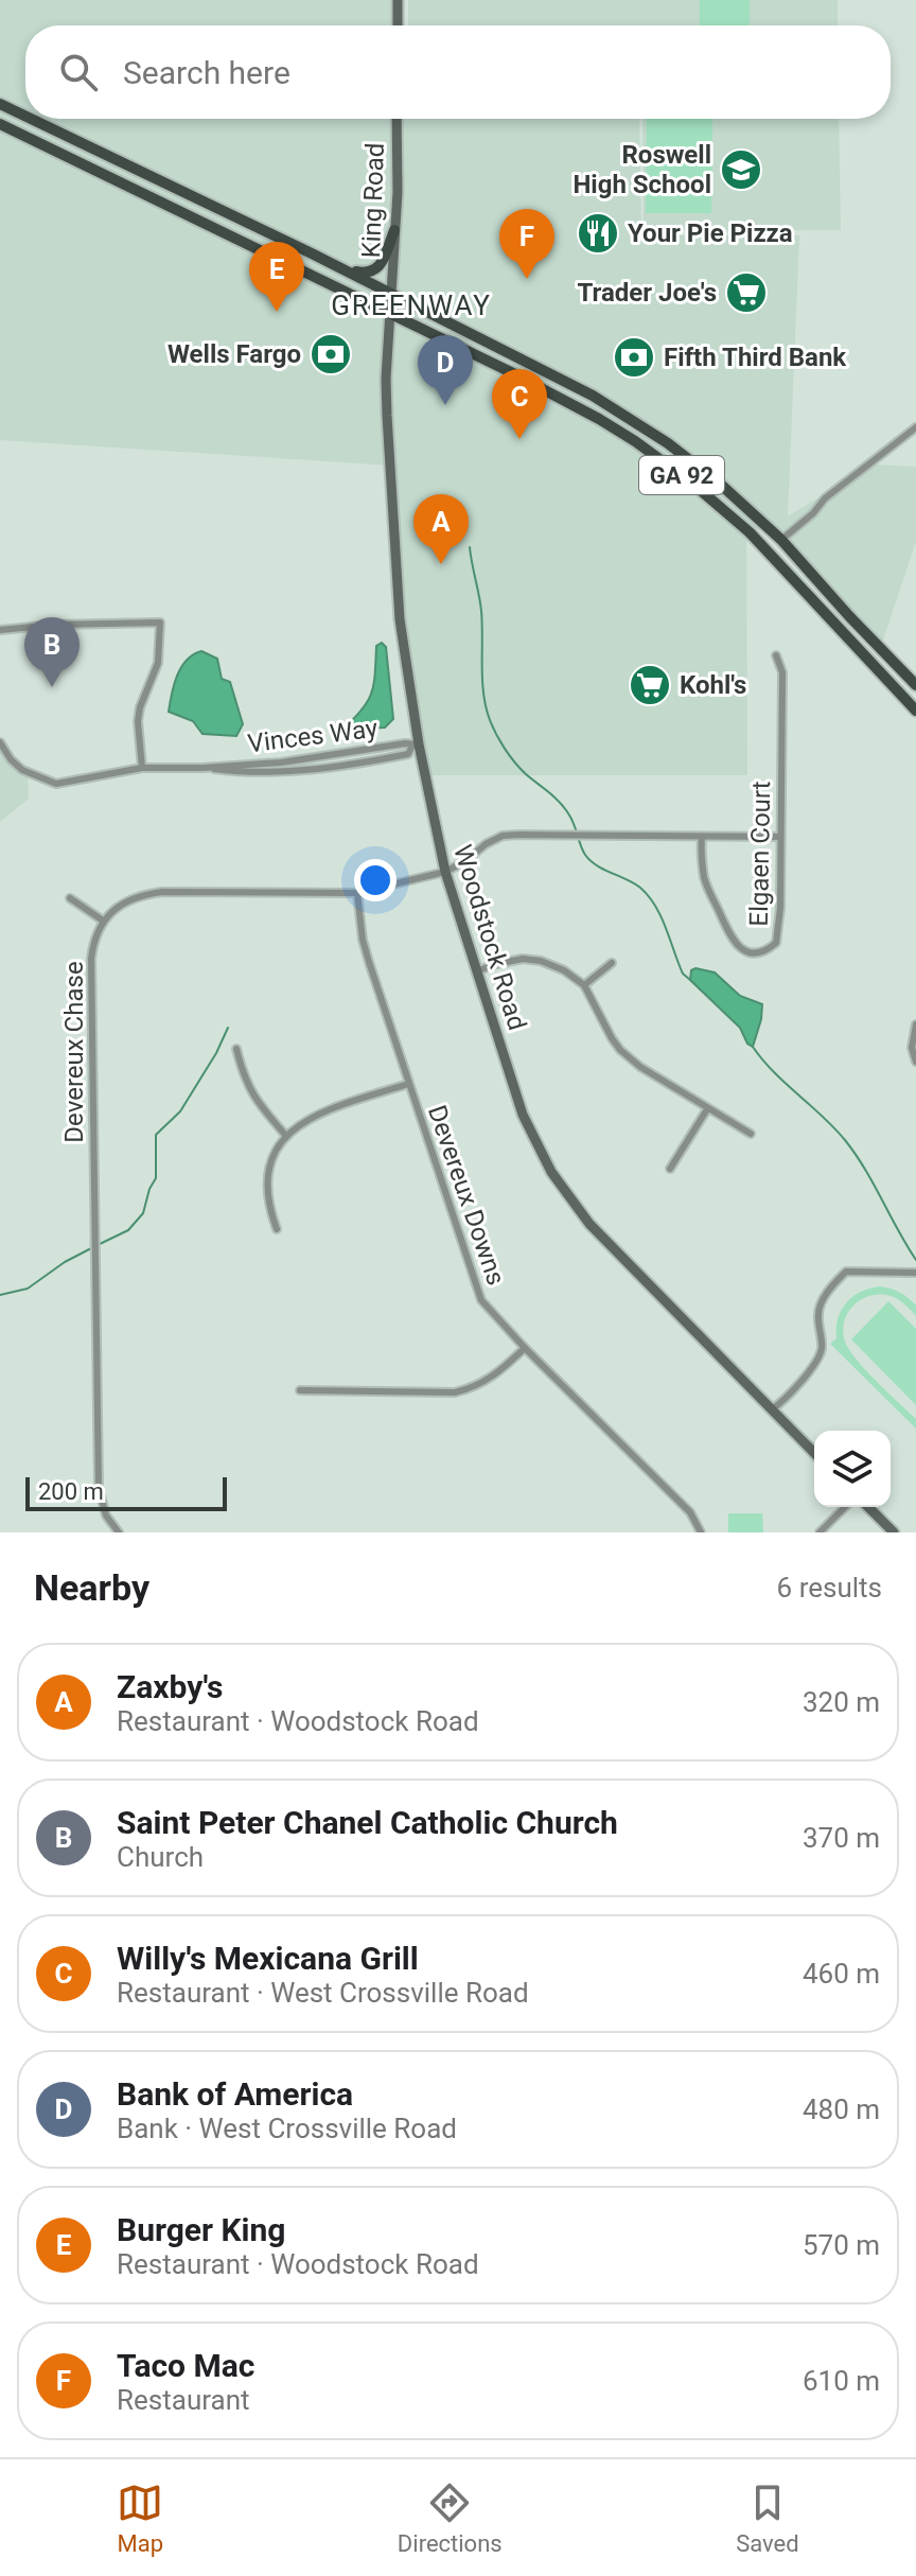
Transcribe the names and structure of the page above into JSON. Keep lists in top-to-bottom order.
{
  "streets": {
    "main road": ["GA 92"],
    "street": [
      "King Road",
      "Vinces Way",
      "Elgaen Court",
      "Woodstock Road",
      "Devereux Chase",
      "Devereux Downs"
    ]
  },
  "crossings": [
    ["King Road", "GA 92"],
    ["King Road", "Woodstock Road"],
    ["GA 92", "Woodstock Road"],
    ["Vinces Way", "Woodstock Road"]
  ],
  "districts": ["GREENWAY"],
  "places": {
    "school or university": ["Roswell High School"],
    "restaurant": ["Your Pie Pizza"],
    "supermarket": ["Trader Joe's", "Kohl's"],
    "bank": ["Wells Fargo", "Fifth Third Bank"]
  },
  "scale_bar": "200 m",
  "page": {
    "search": "Search here",
    "pins": [
      "F",
      "E",
      "D",
      "C",
      "A",
      "B"
    ],
    "scale": "200 m",
    "heading": ["Nearby", "6 results"],
    "list": [
      {
        "mark": "A",
        "name": "Zaxby's",
        "note": "Restaurant · Woodstock Road",
        "value": "320 m"
      },
      {
        "mark": "B",
        "name": "Saint Peter Chanel Catholic Church",
        "note": "Church",
        "value": "370 m"
      },
      {
        "mark": "C",
        "name": "Willy's Mexicana Grill",
        "note": "Restaurant · West Crossville Road",
        "value": "460 m"
      },
      {
        "mark": "D",
        "name": "Bank of America",
        "note": "Bank · West Crossville Road",
        "value": "480 m"
      },
      {
        "mark": "E",
        "name": "Burger King",
        "note": "Restaurant · Woodstock Road",
        "value": "570 m"
      },
      {
        "mark": "F",
        "name": "Taco Mac",
        "note": "Restaurant",
        "value": "610 m"
      }
    ],
    "nav": ["Map", "Directions", "Saved"]
  }
}
